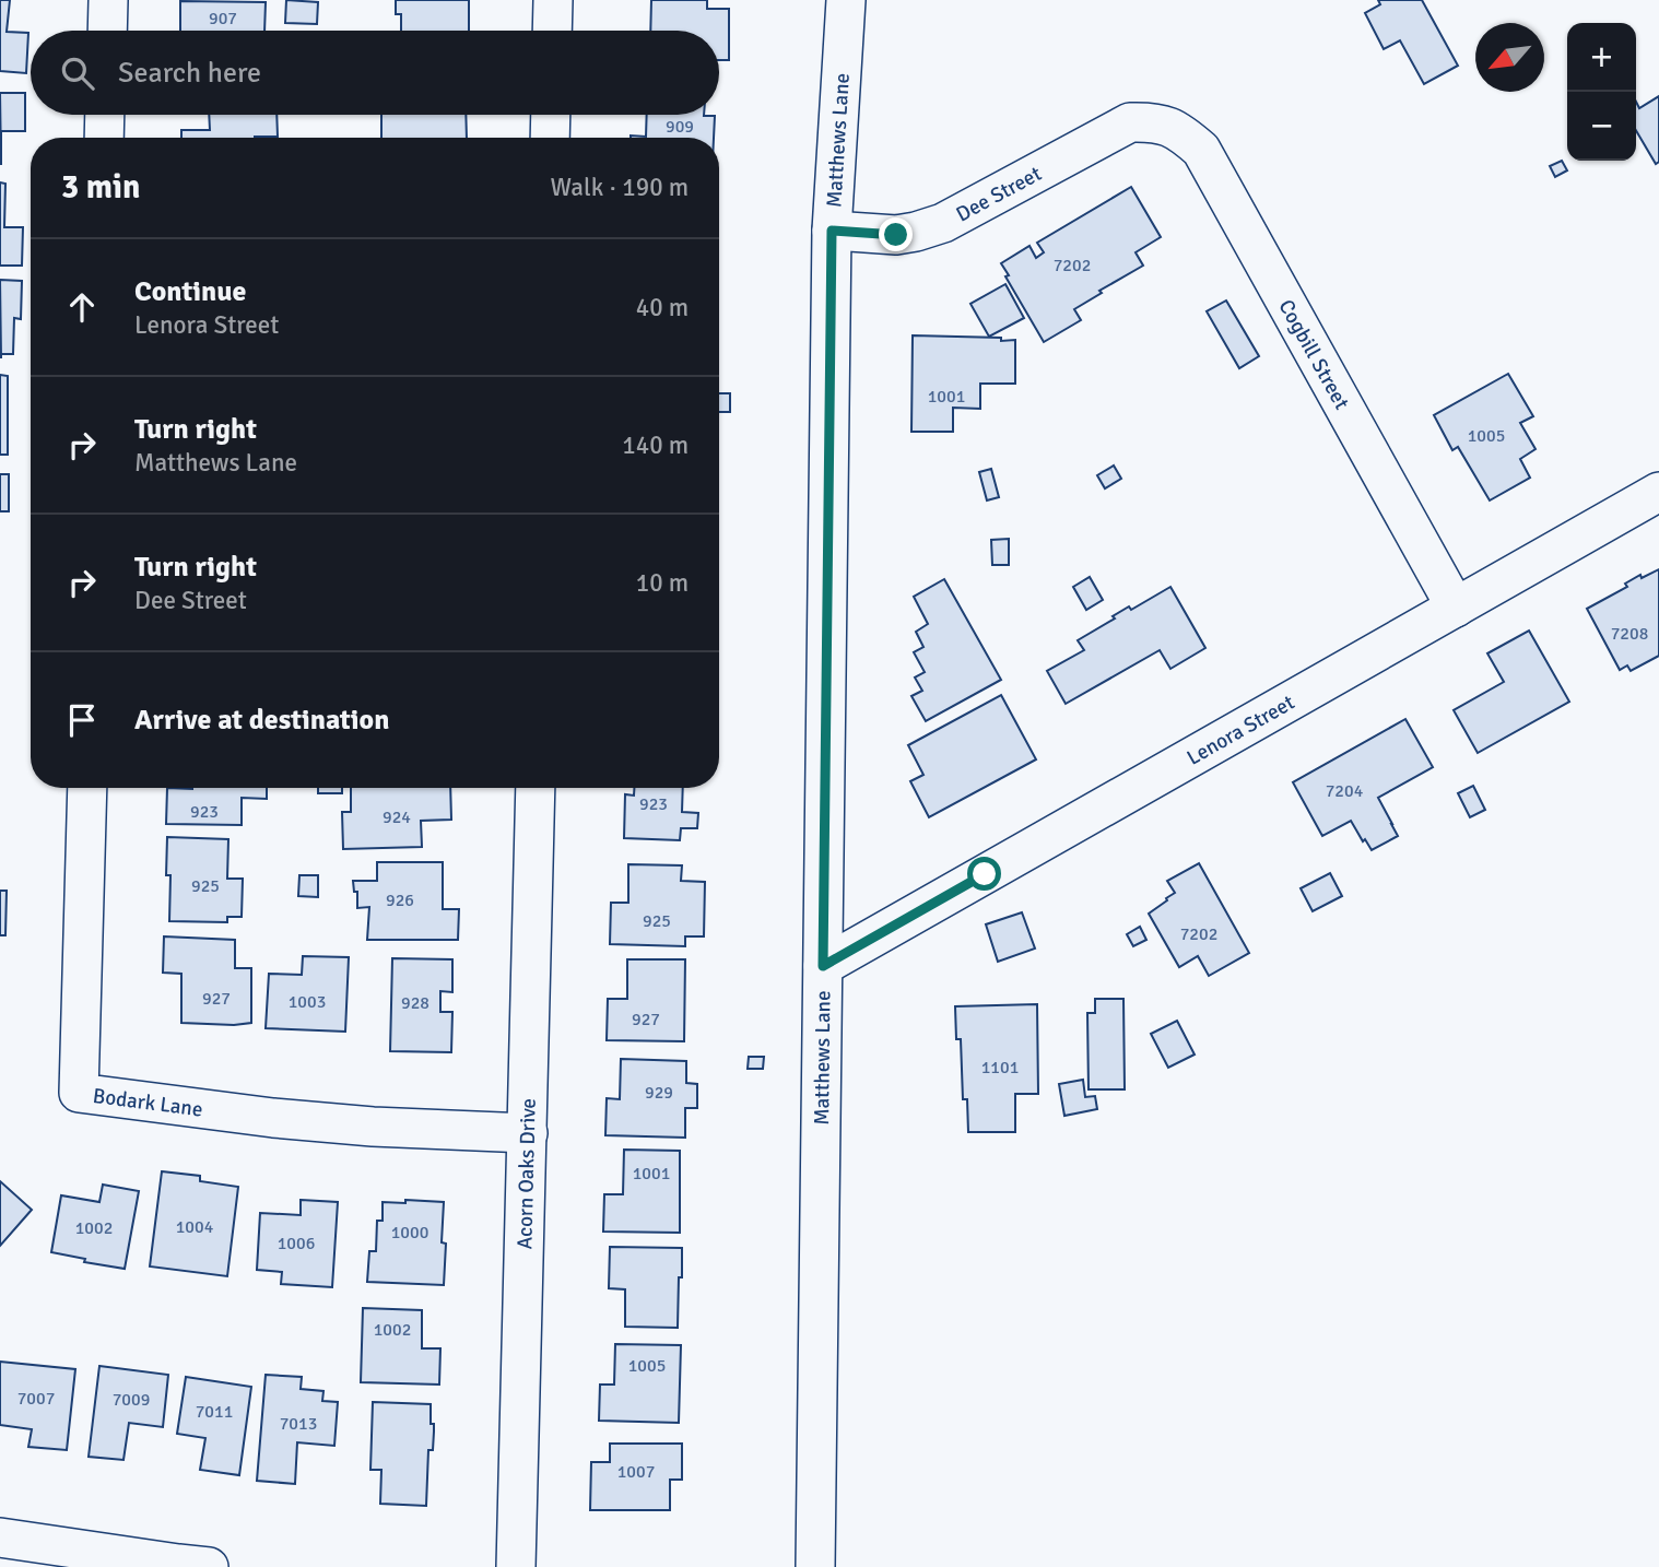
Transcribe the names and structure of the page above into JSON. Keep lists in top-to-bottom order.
{
  "streets": {
    "street": [
      "Matthews Lane",
      "Dee Street",
      "Cogbill Street",
      "Lenora Street",
      "Bodark Lane",
      "Acorn Oaks Drive"
    ]
  },
  "crossings": [
    ["Matthews Lane", "Dee Street"],
    ["Matthews Lane", "Lenora Street"],
    ["Dee Street", "Cogbill Street"],
    ["Cogbill Street", "Lenora Street"],
    ["Bodark Lane", "Acorn Oaks Drive"]
  ],
  "house_numbers": [
    "907",
    "909",
    "7202",
    "1001",
    "1005",
    "7208",
    "7204",
    "923",
    "923",
    "924",
    "925",
    "926",
    "925",
    "7202",
    "927",
    "1003",
    "928",
    "927",
    "1101",
    "929",
    "1001",
    "1004",
    "1002",
    "1000",
    "1006",
    "1002",
    "1005",
    "7007",
    "7009",
    "7011",
    "7013",
    "1007"
  ],
  "north": "bottom left",
  "page": {
    "map_buttons": ["+", "−"],
    "search": "Search here",
    "heading": ["3 min", "Walk · 190 m"],
    "list": [
      ["Continue", "Lenora Street", "40 m"],
      ["Turn right", "Matthews Lane", "140 m"],
      ["Turn right", "Dee Street", "10 m"],
      "Arrive at destination"
    ]
  }
}
